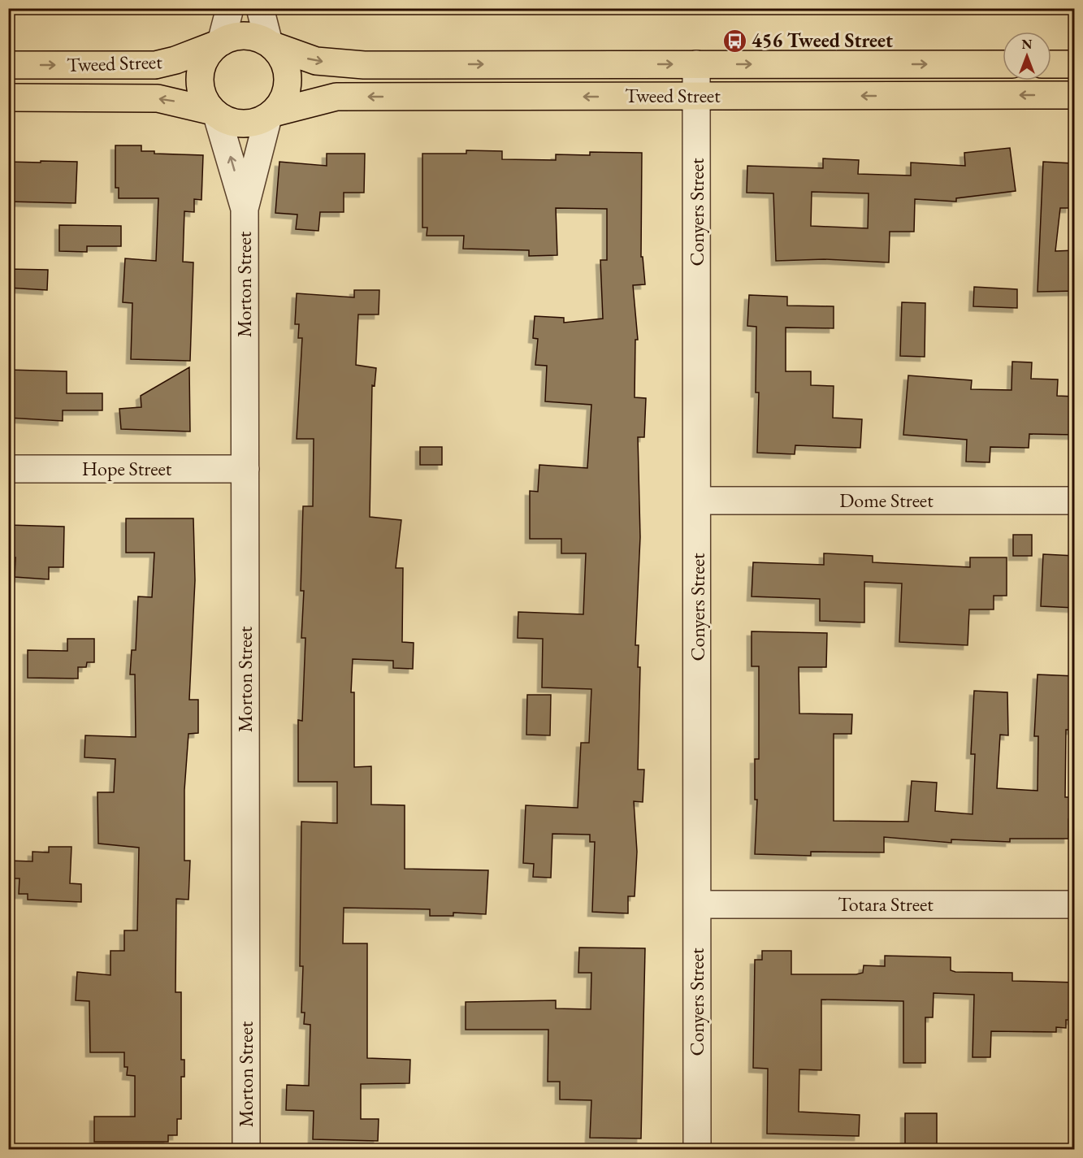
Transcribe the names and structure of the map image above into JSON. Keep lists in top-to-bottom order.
{
  "streets": {
    "main road": ["Tweed Street"],
    "street": [
      "Conyers Street",
      "Morton Street",
      "Hope Street",
      "Dome Street",
      "Totara Street"
    ]
  },
  "crossings": [
    ["Tweed Street", "Conyers Street"],
    ["Tweed Street", "Morton Street"],
    ["Conyers Street", "Dome Street"],
    ["Conyers Street", "Totara Street"],
    ["Morton Street", "Hope Street"]
  ],
  "places": {
    "bus stop": ["456 Tweed Street"]
  },
  "north": "top"
}
